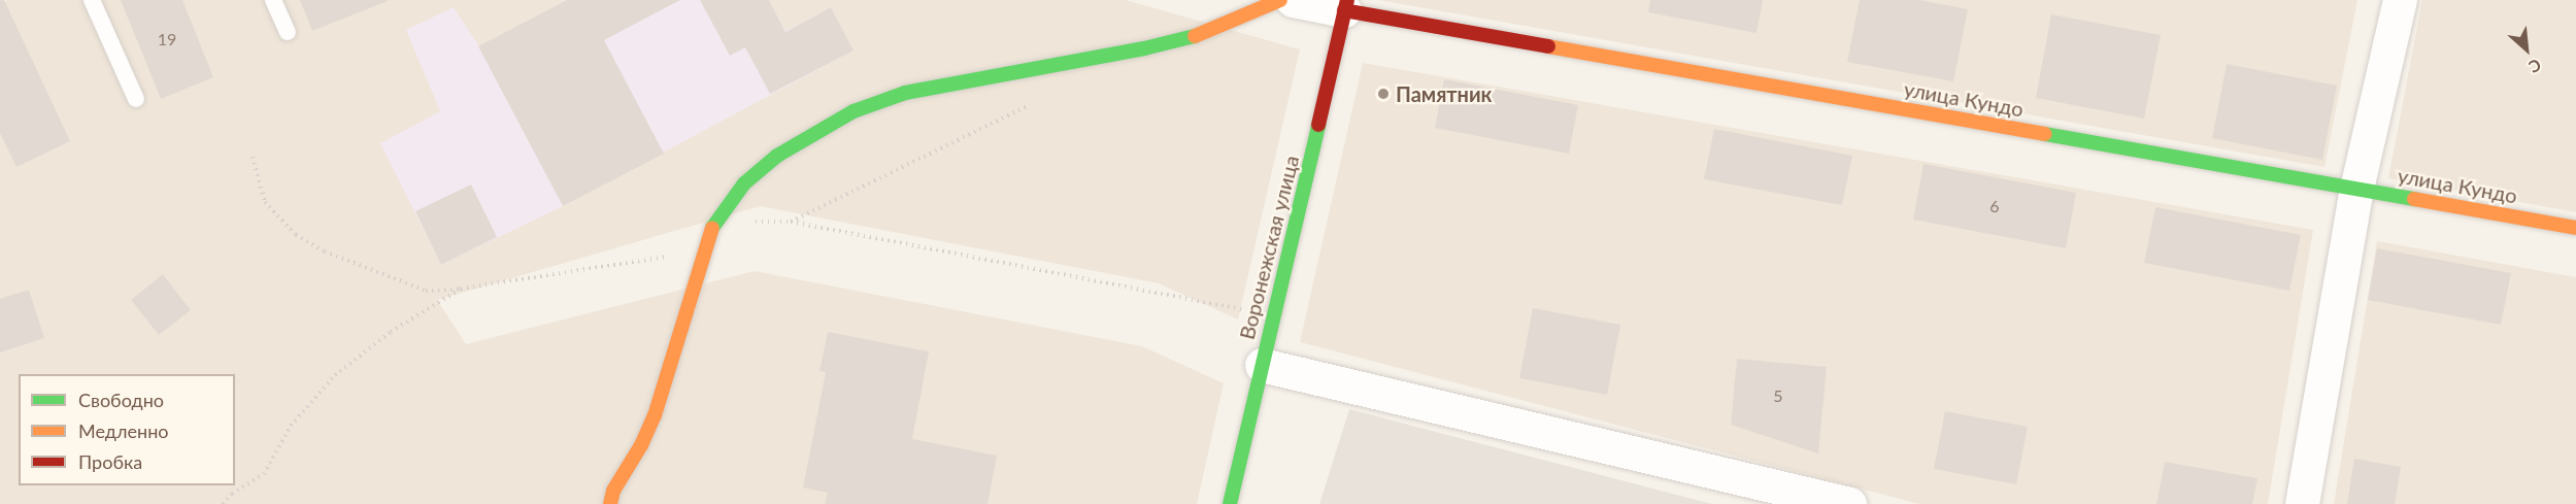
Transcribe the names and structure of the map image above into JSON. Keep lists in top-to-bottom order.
{
  "streets": {
    "street": ["улица Кундо", "Воронежская улица"]
  },
  "crossings": [
    ["улица Кундо", "Воронежская улица"]
  ],
  "places": ["Памятник"],
  "house_numbers": ["19", "6", "5"],
  "legend": ["Свободно", "Медленно", "Пробка"],
  "north": "bottom right"
}
